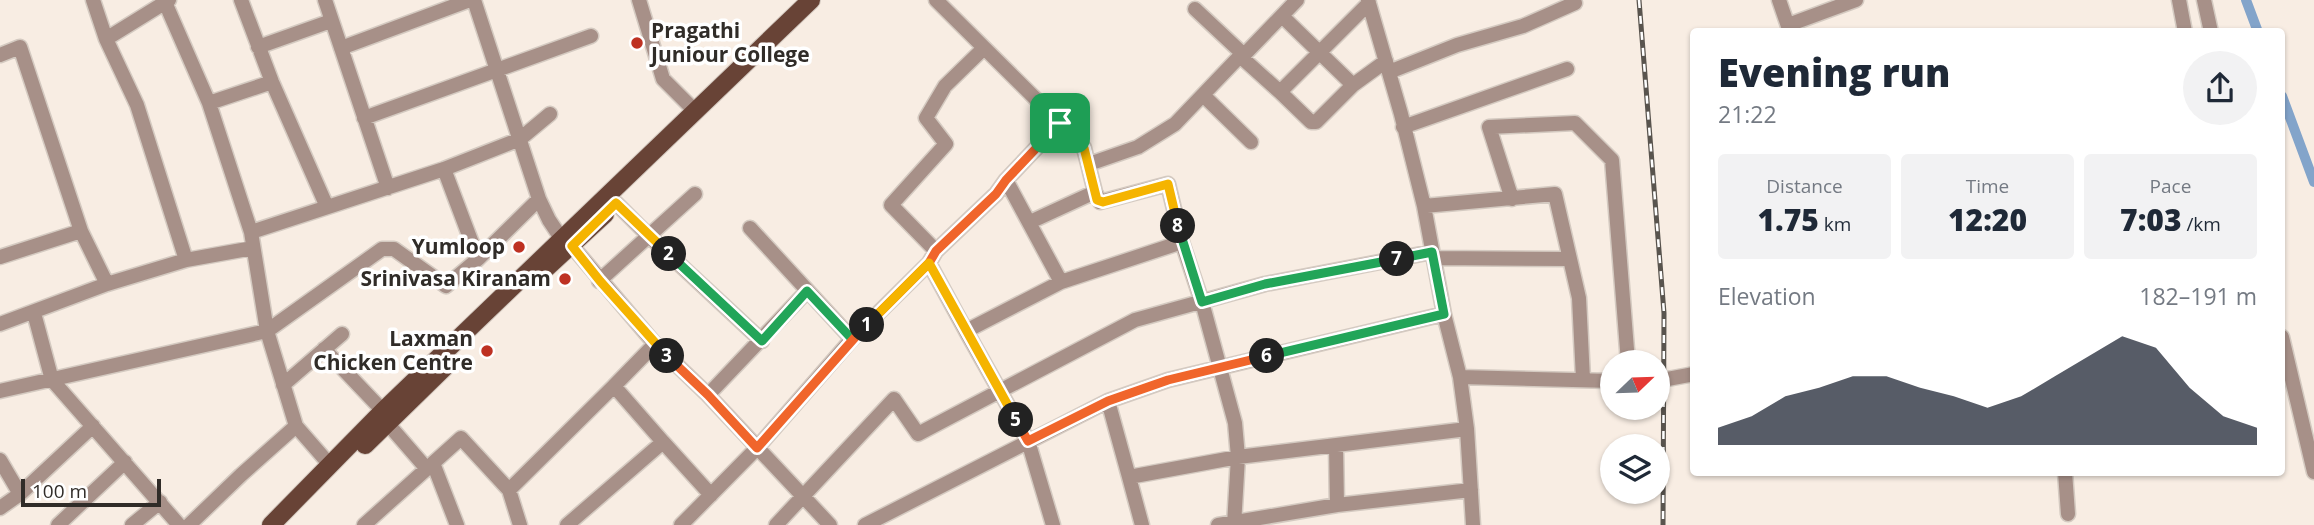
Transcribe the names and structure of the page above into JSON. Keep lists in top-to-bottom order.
{
  "places": [
    "Pragathi Juniour College",
    "Yumloop",
    "Srinivasa Kiranam",
    "Laxman Chicken Centre"
  ],
  "scale_bar": "100 m",
  "north": "top right",
  "page": {
    "heading": ["Evening run", "21:22"],
    "stats": [
      ["Distance", "1.75 km"],
      ["Time", "12:20"],
      ["Pace", "7:03 /km"]
    ],
    "pins": [
      "8",
      "2",
      "7",
      "1",
      "3",
      "6",
      "5"
    ],
    "chart": ["Elevation", "182–191 m"],
    "scale": "100 m"
  }
}
